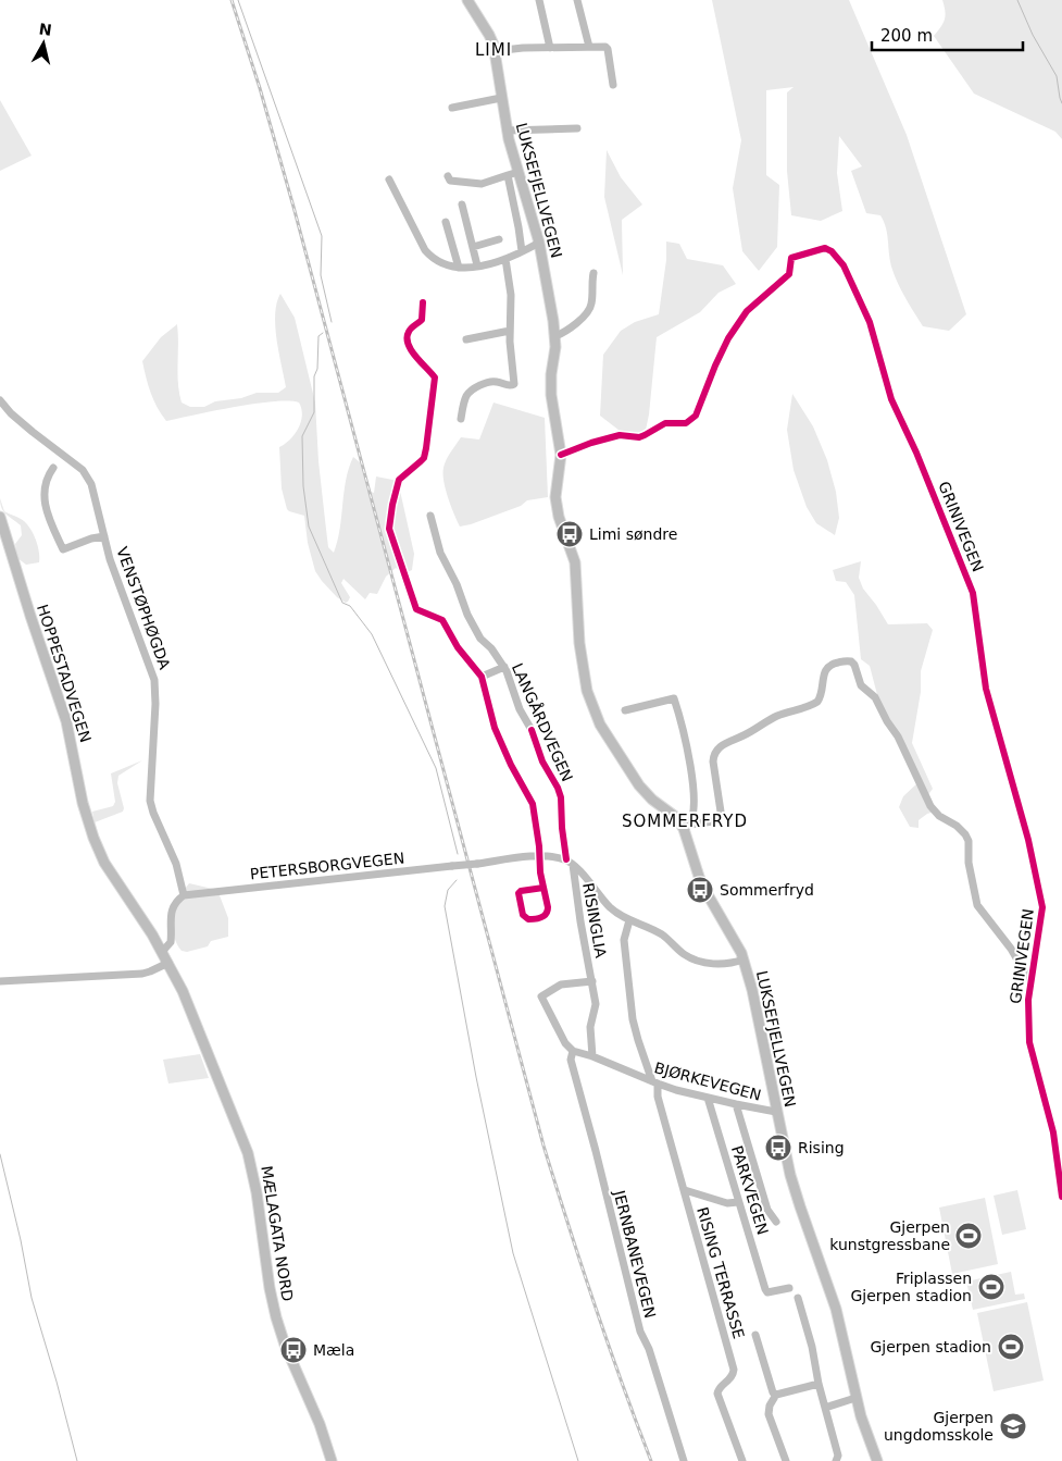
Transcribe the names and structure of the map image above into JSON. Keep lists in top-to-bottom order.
{
  "streets": {
    "main road": ["LUKSEFJELLVEGEN", "HOPPESTADVEGEN", "MÆLAGATA NORD"],
    "street": [
      "GRINIVEGEN",
      "VENSTØPHØGDA",
      "LANGÅRDVEGEN",
      "PETERSBORGVEGEN",
      "RISINGLIA",
      "BJØRKEVEGEN",
      "PARKVEGEN",
      "JERNBANEVEGEN",
      "RISING TERRASSE"
    ]
  },
  "crossings": [
    ["LUKSEFJELLVEGEN", "GRINIVEGEN"],
    ["LUKSEFJELLVEGEN", "BJØRKEVEGEN"],
    ["VENSTØPHØGDA", "PETERSBORGVEGEN"],
    ["HOPPESTADVEGEN", "MÆLAGATA NORD"],
    ["PETERSBORGVEGEN", "RISINGLIA"],
    ["RISINGLIA", "BJØRKEVEGEN"],
    ["RISINGLIA", "JERNBANEVEGEN"],
    ["BJØRKEVEGEN", "PARKVEGEN"],
    ["BJØRKEVEGEN", "JERNBANEVEGEN"],
    ["BJØRKEVEGEN", "RISING TERRASSE"]
  ],
  "districts": ["LIMI", "SOMMERFRYD"],
  "places": {
    "bus stop": [
      "Limi søndre",
      "Sommerfryd",
      "Rising",
      "Mæla"
    ],
    "sports": ["Gjerpen kunstgressbane", "Friplassen Gjerpen stadion", "Gjerpen stadion"],
    "school or university": ["Gjerpen ungdomsskole"]
  },
  "scale_bar": "200 m",
  "north": "top"
}
